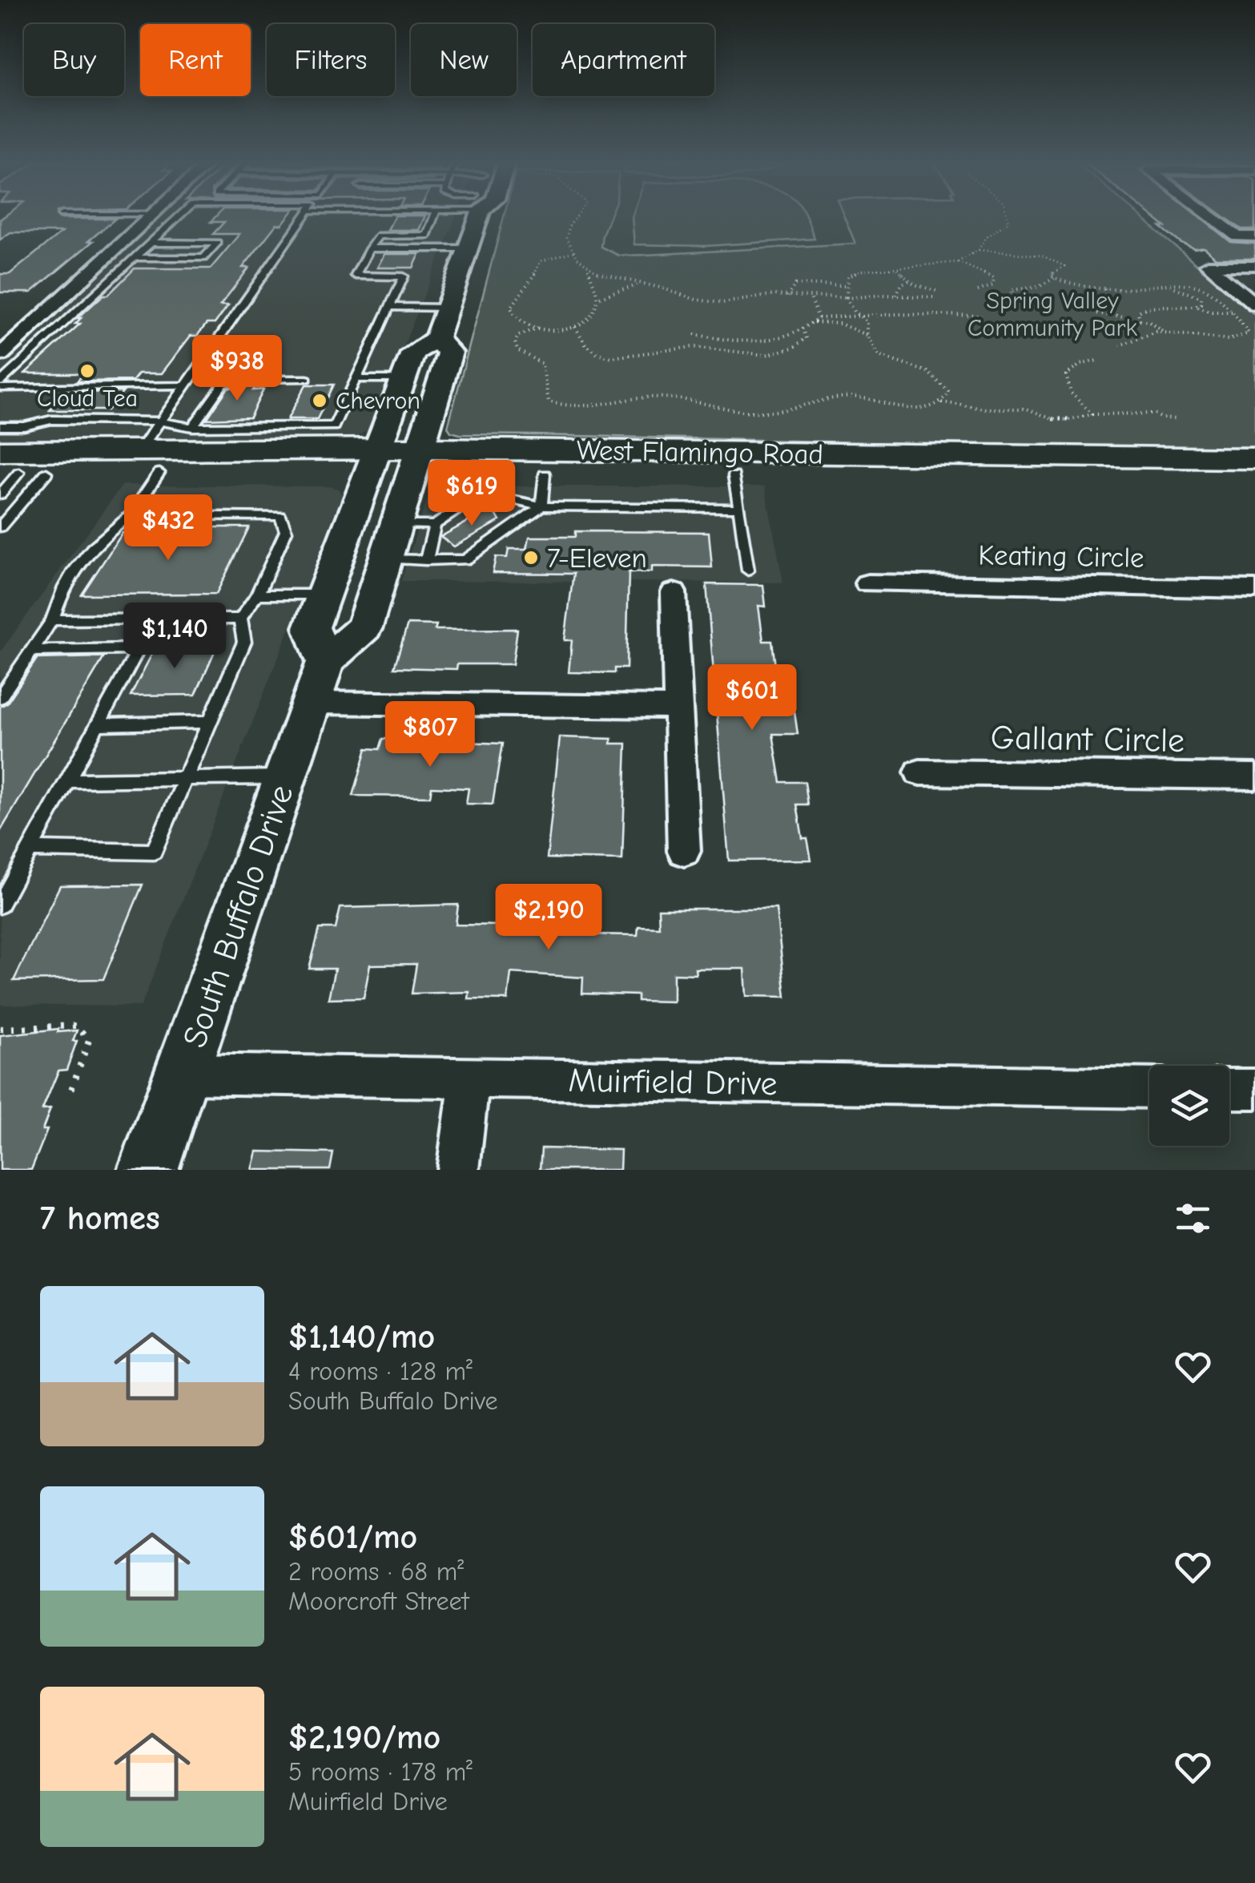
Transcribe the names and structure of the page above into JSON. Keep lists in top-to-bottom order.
{
  "streets": {
    "main road": ["West Flamingo Road", "South Buffalo Drive"],
    "street": ["Keating Circle", "Gallant Circle", "Muirfield Drive"]
  },
  "crossings": [
    ["South Buffalo Drive", "Muirfield Drive"]
  ],
  "parks": ["Spring Valley Community Park"],
  "places": ["Cloud Tea", "Chevron", "7-Eleven"],
  "page": {
    "chip": [
      "Buy",
      "Rent",
      "Filters",
      "New",
      "Apartment"
    ],
    "price": [
      "$938",
      "$619",
      "$432",
      "$1,140",
      "$601",
      "$807",
      "$2,190"
    ],
    "heading": "7 homes",
    "list": [
      {
        "name": "$1,140/mo",
        "note": "4 rooms · 128 m² · South Buffalo Drive"
      },
      {
        "name": "$601/mo",
        "note": "2 rooms · 68 m² · Moorcroft Street"
      },
      {
        "name": "$2,190/mo",
        "note": "5 rooms · 178 m² · Muirfield Drive"
      }
    ]
  }
}
